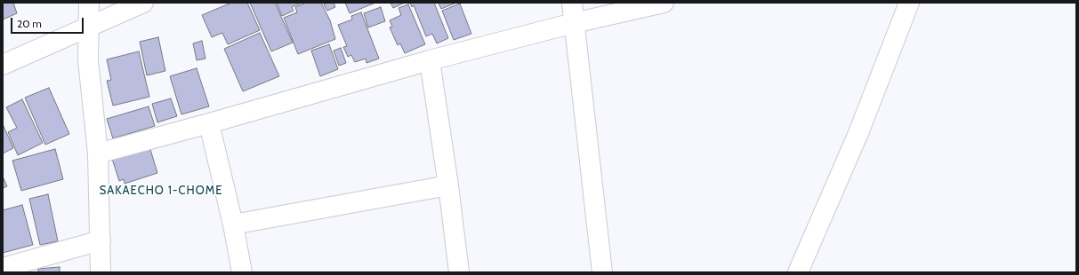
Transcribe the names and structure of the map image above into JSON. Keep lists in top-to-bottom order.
{
  "districts": ["SAKAECHO 1-CHOME"],
  "scale_bar": "20 m"
}
